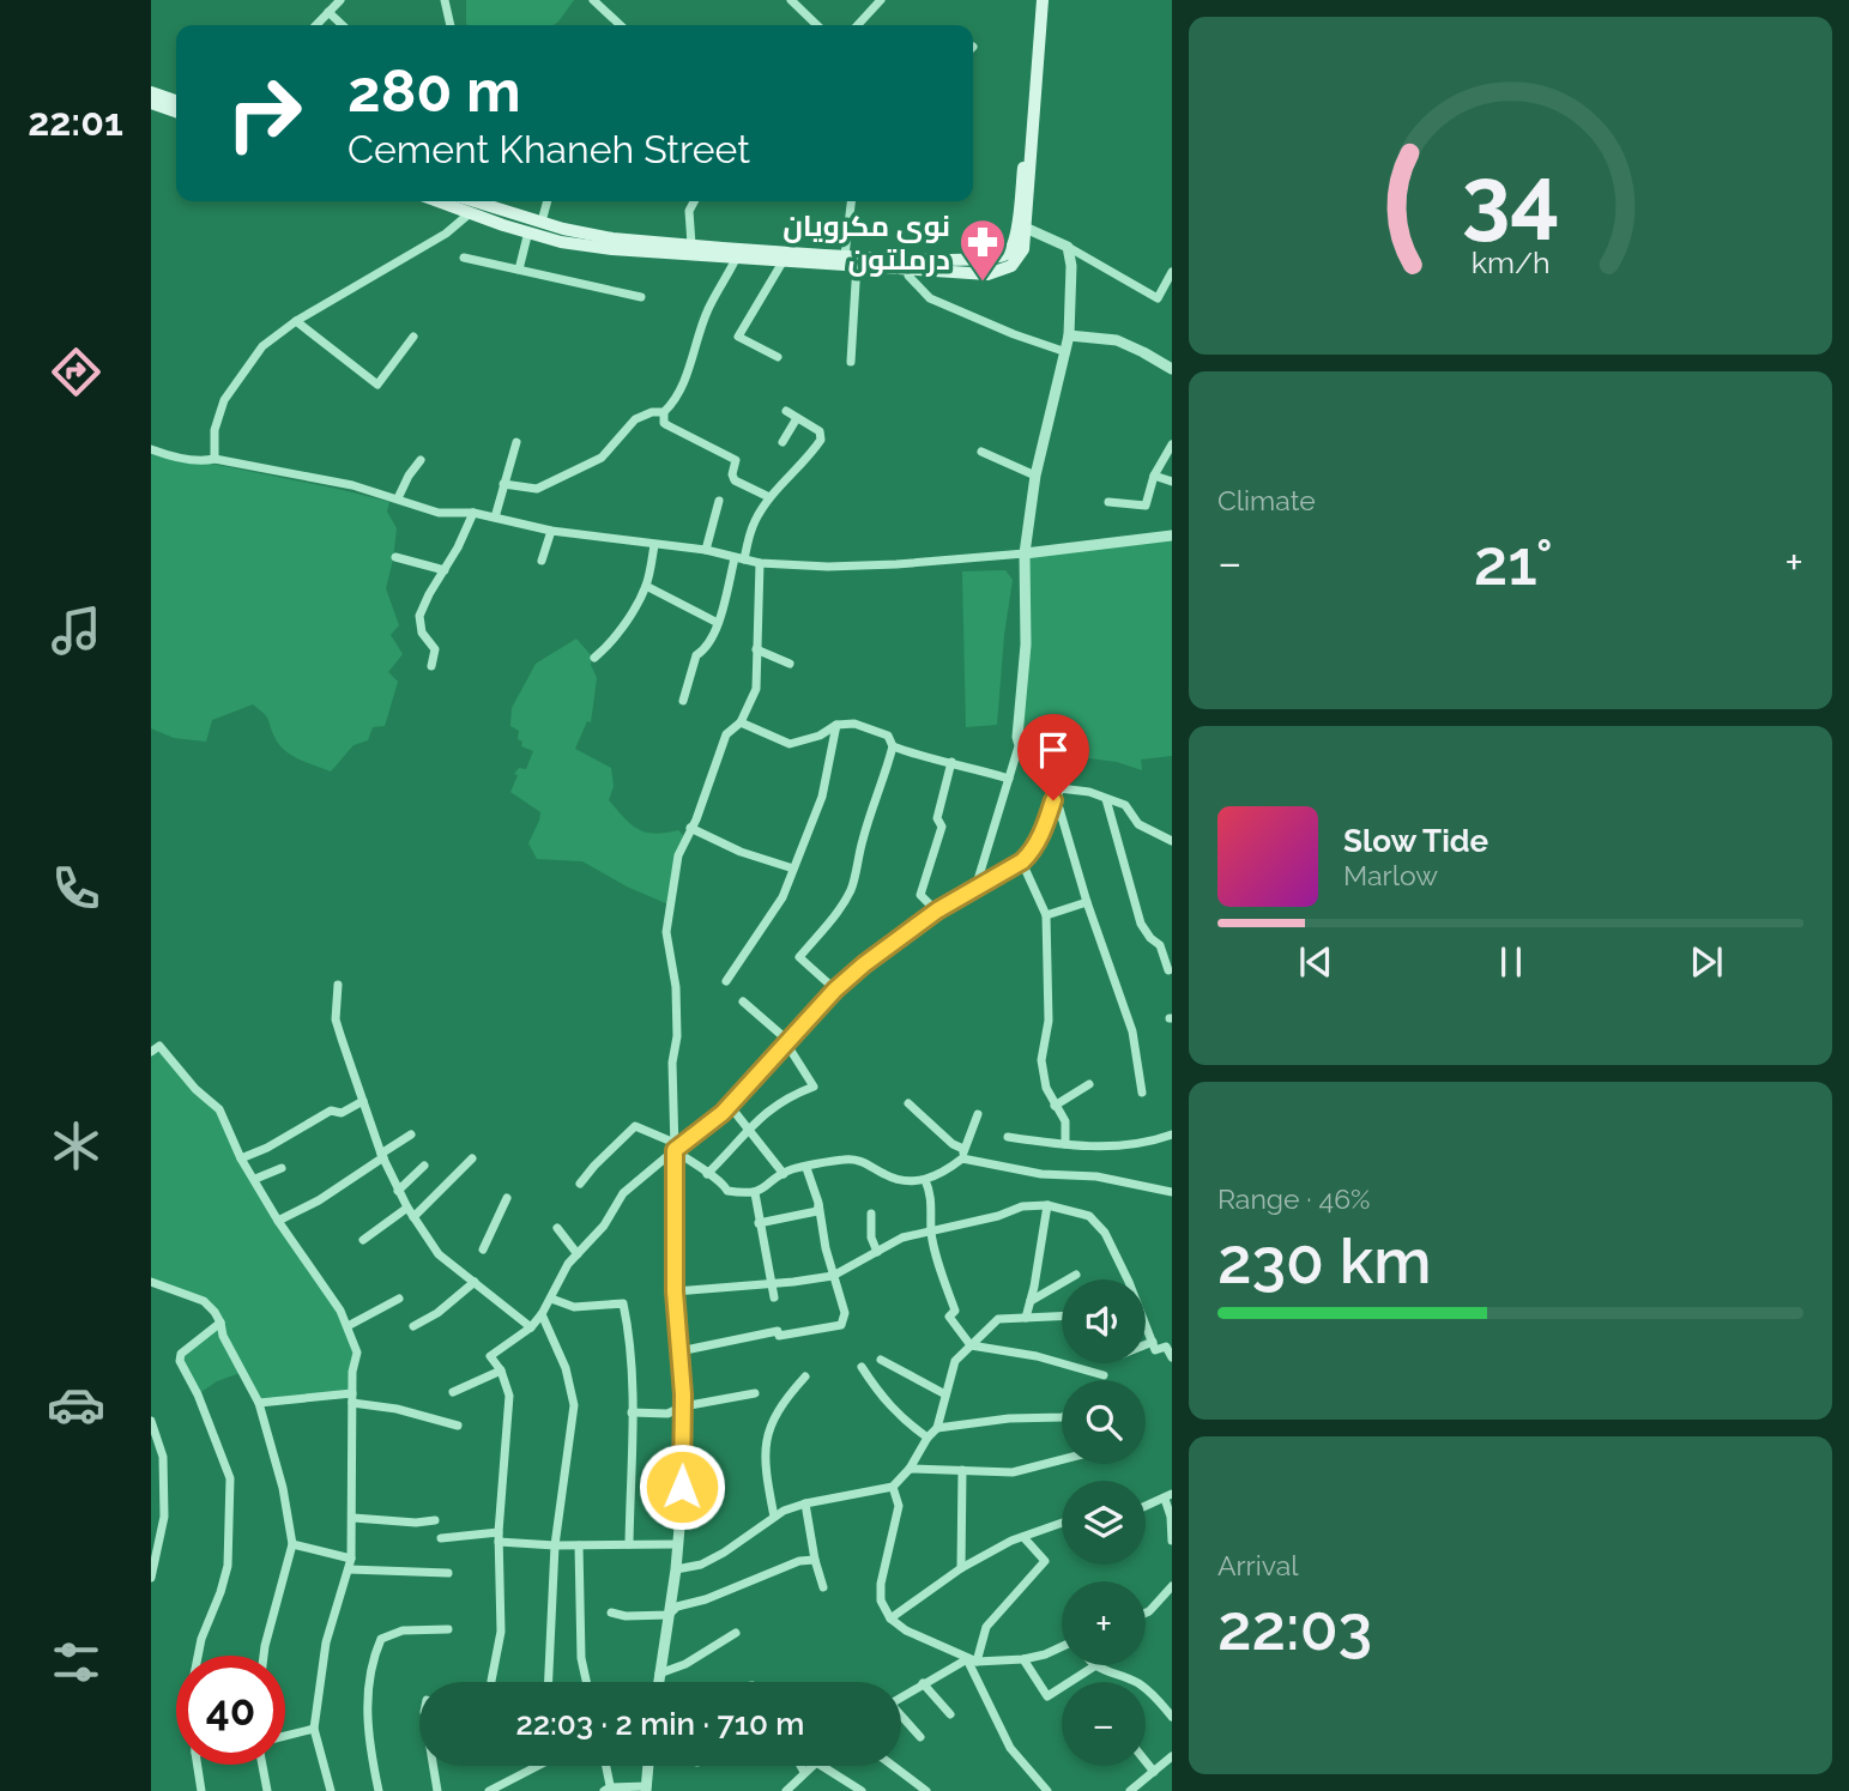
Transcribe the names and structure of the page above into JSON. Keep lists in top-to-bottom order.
{
  "places": {
    "pharmacy": ["نوی مکرویان درملتون"]
  },
  "page": {
    "tabs": "22:01",
    "turn": ["280 m", "Cement Khaneh Street"],
    "tile": [
      "Climate",
      ["Range · 46%", "230 km"],
      ["Arrival", "22:03"]
    ],
    "heat": ["−", "21°", "+"],
    "song": ["Slow Tide", "Marlow"],
    "map_buttons": ["+", "−"],
    "limit": "40",
    "trip": "22:03 · 2 min · 710 m",
    "gauge": ["34", "km/h"]
  }
}
